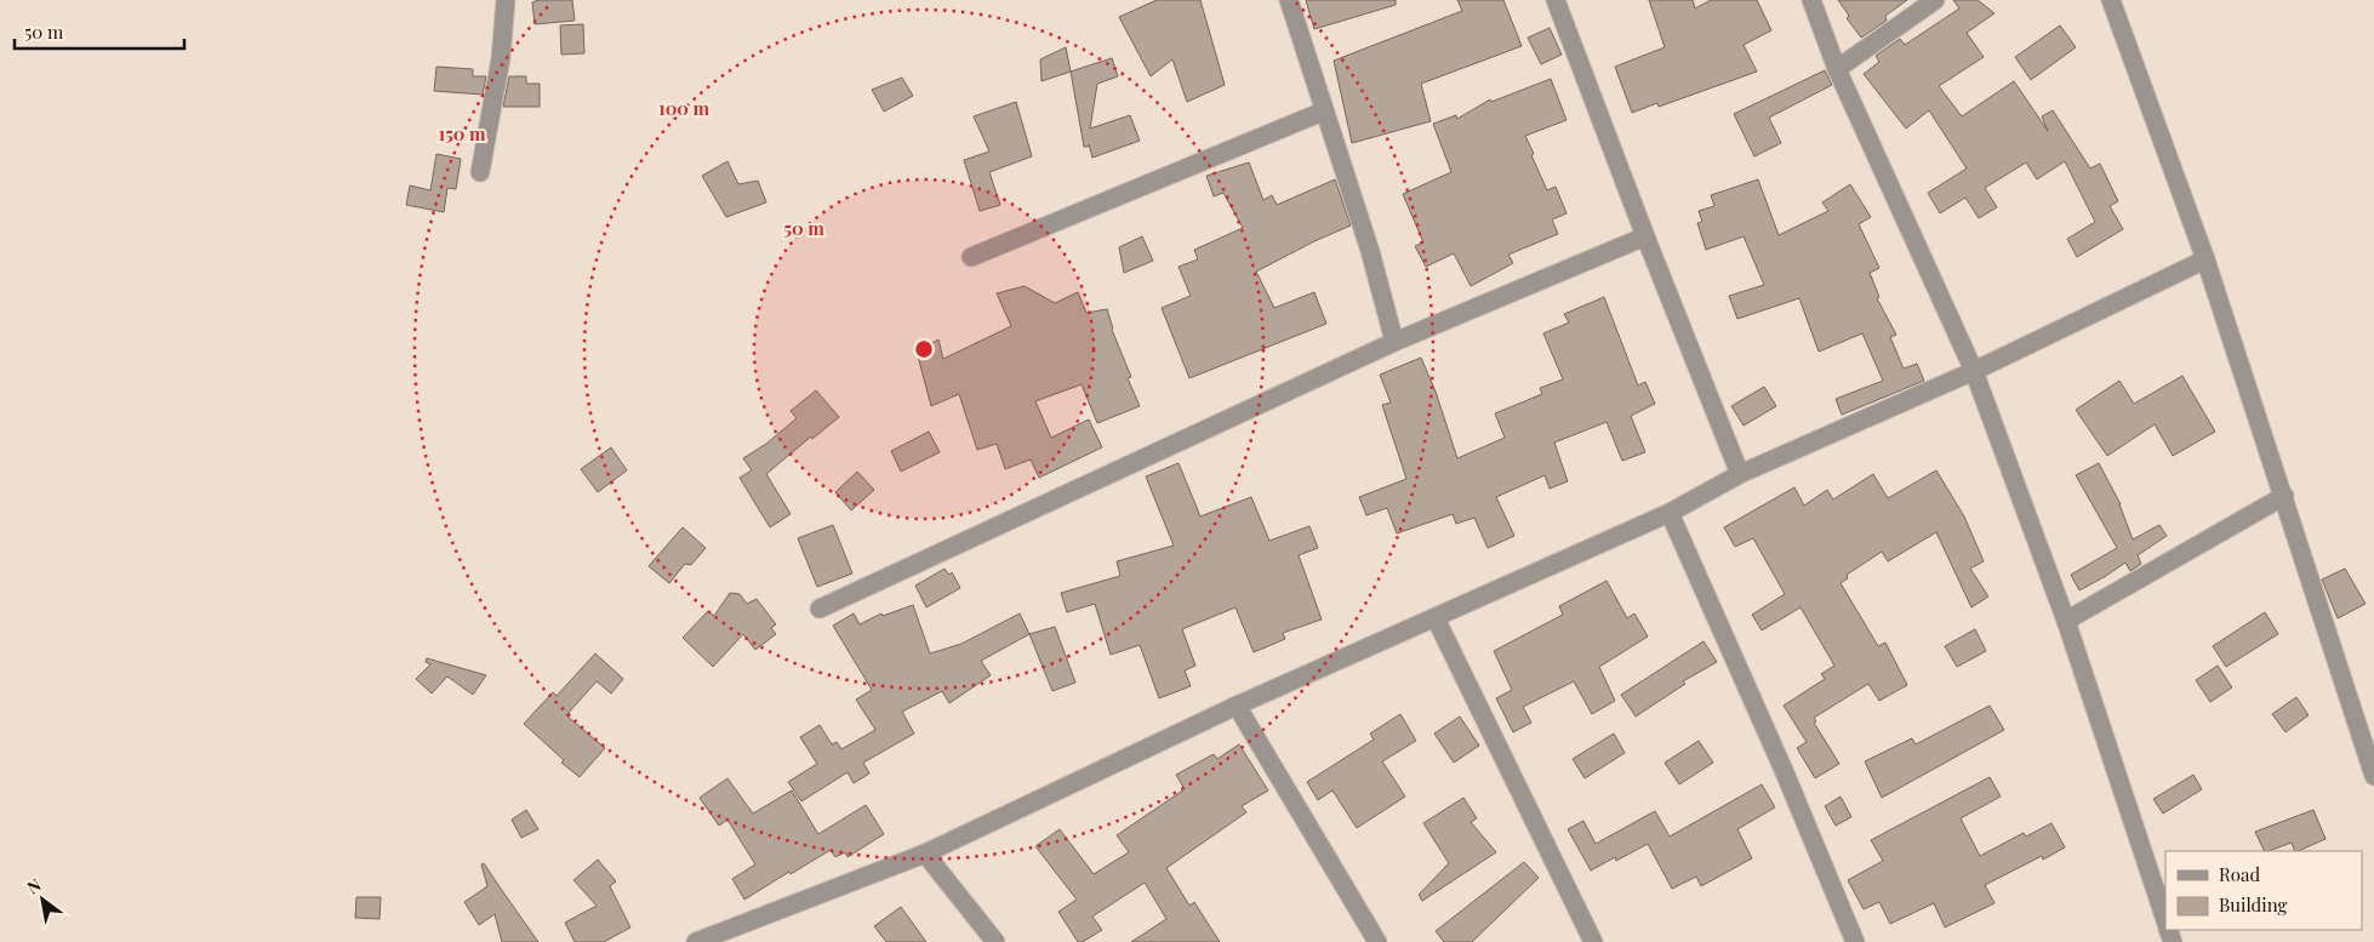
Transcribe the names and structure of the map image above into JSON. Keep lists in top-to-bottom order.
{
  "legend": ["Road", "Building"],
  "scale_bar": "50 m",
  "north": "top left",
  "rings": ["100 m", "150 m", "50 m"]
}
